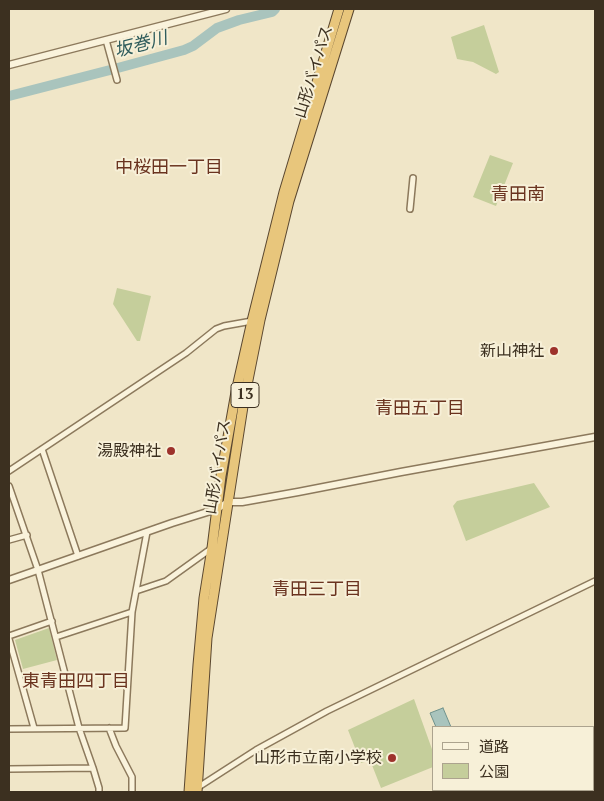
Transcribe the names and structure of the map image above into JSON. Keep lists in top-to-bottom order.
{
  "streets": {
    "highway": ["山形バイパス", "13"]
  },
  "districts": [
    "中桜田一丁目",
    "青田南",
    "青田五丁目",
    "青田三丁目",
    "東青田四丁目"
  ],
  "water": ["坂巻川"],
  "places": ["新山神社", "湯殿神社", "山形市立南小学校"],
  "legend": ["道路", "公園"]
}
